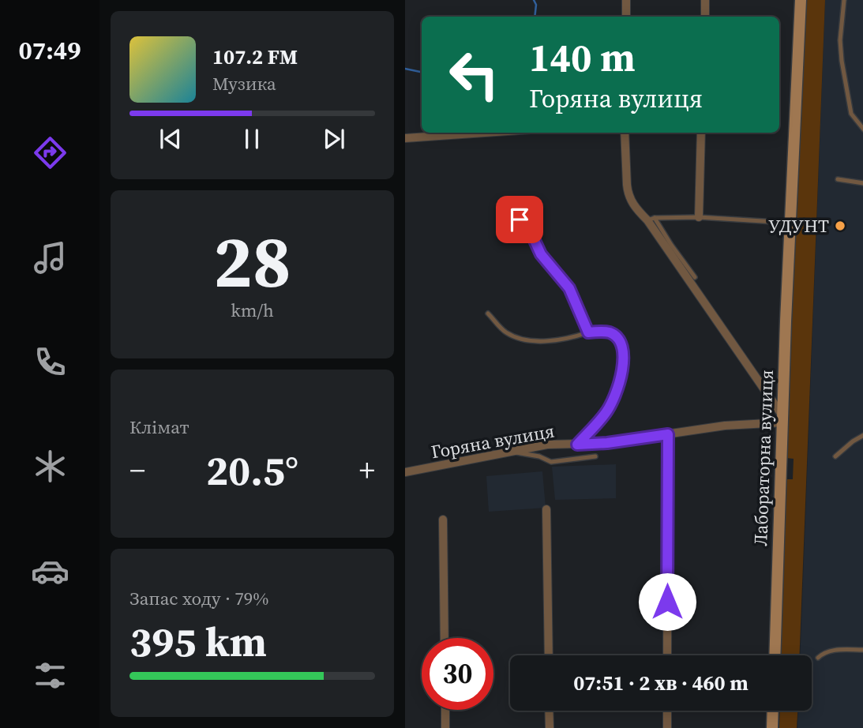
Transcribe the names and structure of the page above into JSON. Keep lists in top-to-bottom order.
{
  "streets": {
    "main road": ["Лабораторна вулиця"],
    "street": ["Горяна вулиця"]
  },
  "crossings": [
    ["Горяна вулиця", "Лабораторна вулиця"]
  ],
  "places": ["УДУНТ"],
  "page": {
    "tabs": "07:49",
    "turn": ["140 m", "Горяна вулиця"],
    "song": ["107.2 FM", "Музика"],
    "tile": [
      ["28", "km/h"],
      "Клімат",
      ["Запас ходу · 79%", "395 km"]
    ],
    "heat": ["−", "20.5°", "+"],
    "limit": "30",
    "trip": "07:51 · 2 хв · 460 m"
  }
}
